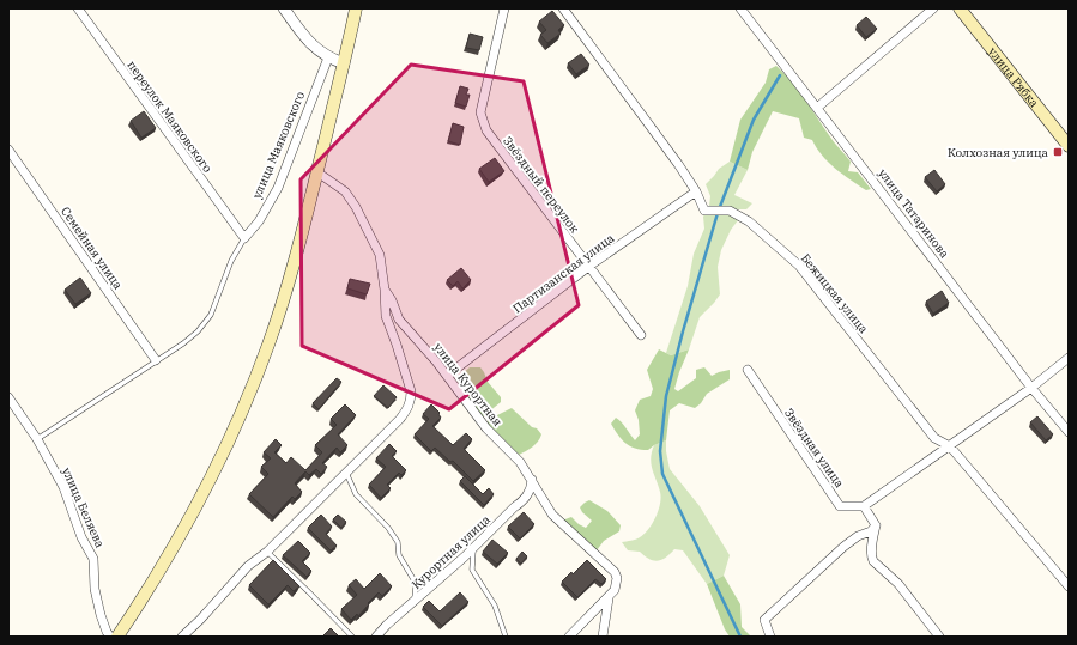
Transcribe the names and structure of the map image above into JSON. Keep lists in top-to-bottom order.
{
  "streets": {
    "main road": ["улица Рябка"],
    "street": [
      "переулок Маяковского",
      "улица Маяковского",
      "Звёздный переулок",
      "улица Татаринова",
      "Семейная улица",
      "Партизанская улица",
      "Бежицкая улица",
      "улица Курортная",
      "Звёздная улица",
      "улица Беляева",
      "Курортная улица"
    ]
  },
  "crossings": [
    ["переулок Маяковского", "улица Маяковского"],
    ["Звёздный переулок", "Партизанская улица"],
    ["Партизанская улица", "Бежицкая улица"],
    ["Партизанская улица", "улица Курортная"],
    ["улица Курортная", "Курортная улица"]
  ],
  "places": {
    "transit": ["Колхозная улица"]
  }
}
